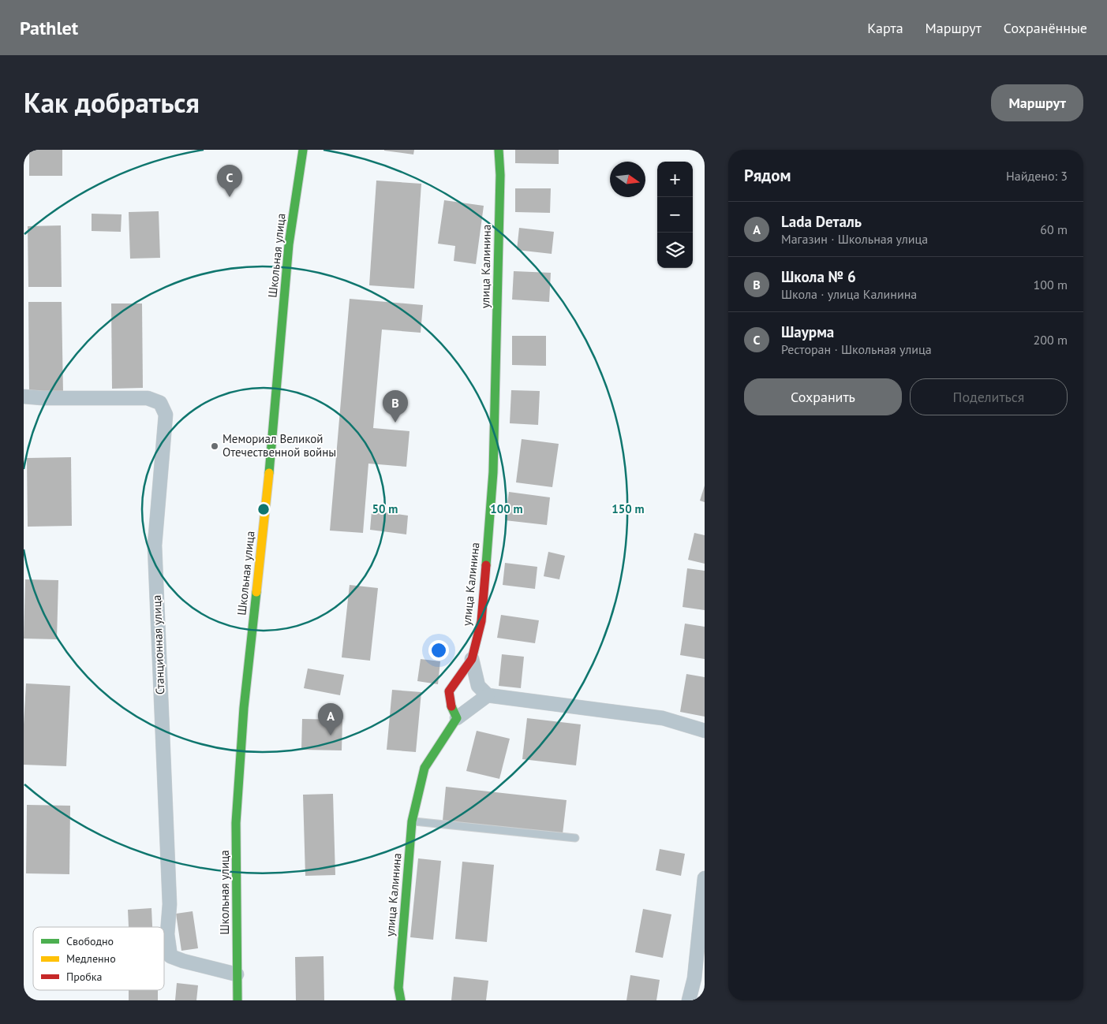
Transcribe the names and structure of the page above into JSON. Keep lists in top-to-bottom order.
{
  "streets": {
    "street": ["Школьная улица", "улица Калинина", "Станционная улица"]
  },
  "crossings": [
    ["Школьная улица", "Станционная улица"]
  ],
  "places": ["Мемориал Великой Отечественной войны"],
  "legend": ["Свободно", "Медленно", "Пробка"],
  "north": "right",
  "page": {
    "header": "Pathlet",
    "nav": ["Карта", "Маршрут", "Сохранённые"],
    "title": "Как добраться",
    "buttons": [
      "Маршрут",
      ["Сохранить", "Поделиться"]
    ],
    "heading": ["Рядом", "Найдено: 3"],
    "map_buttons": ["+", "−"],
    "pins": ["C", "B", "A"],
    "list": [
      {
        "mark": "A",
        "name": "Lada Dеталь",
        "note": "Магазин · Школьная улица",
        "value": "60 m"
      },
      {
        "mark": "B",
        "name": "Школа № 6",
        "note": "Школа · улица Калинина",
        "value": "100 m"
      },
      {
        "mark": "C",
        "name": "Шаурма",
        "note": "Ресторан · Школьная улица",
        "value": "200 m"
      }
    ]
  },
  "rings": ["50 m", "100 m", "150 m"]
}
